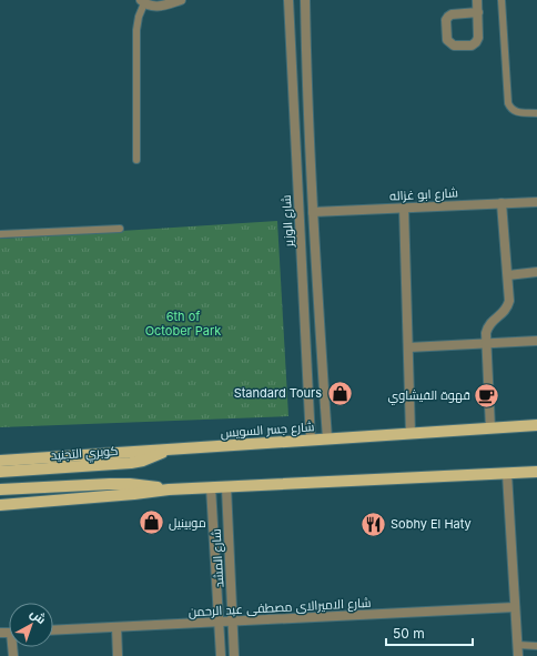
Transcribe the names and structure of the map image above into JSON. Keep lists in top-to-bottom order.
{
  "streets": {
    "main road": ["شارع جسر السويس", "كوبري التجنيد"],
    "street": [
      "شارع ابو غزاله",
      "شارع الوزير",
      "شارع المشد",
      "شارع الاميرالاى مصطفى عبد الرحمن"
    ]
  },
  "crossings": [
    ["شارع ابو غزاله", "شارع الوزير"],
    ["شارع الوزير", "شارع جسر السويس"],
    ["شارع جسر السويس", "كوبري التجنيد"],
    ["شارع المشد", "شارع الاميرالاى مصطفى عبد الرحمن"]
  ],
  "parks": ["6th of October Park"],
  "places": {
    "shop": ["Standard Tours", "موبينيل"],
    "cafe": ["قهوة الفيشاوي"],
    "restaurant": ["Sobhy El Haty"]
  },
  "scale_bar": "50 m",
  "north": "top right"
}
